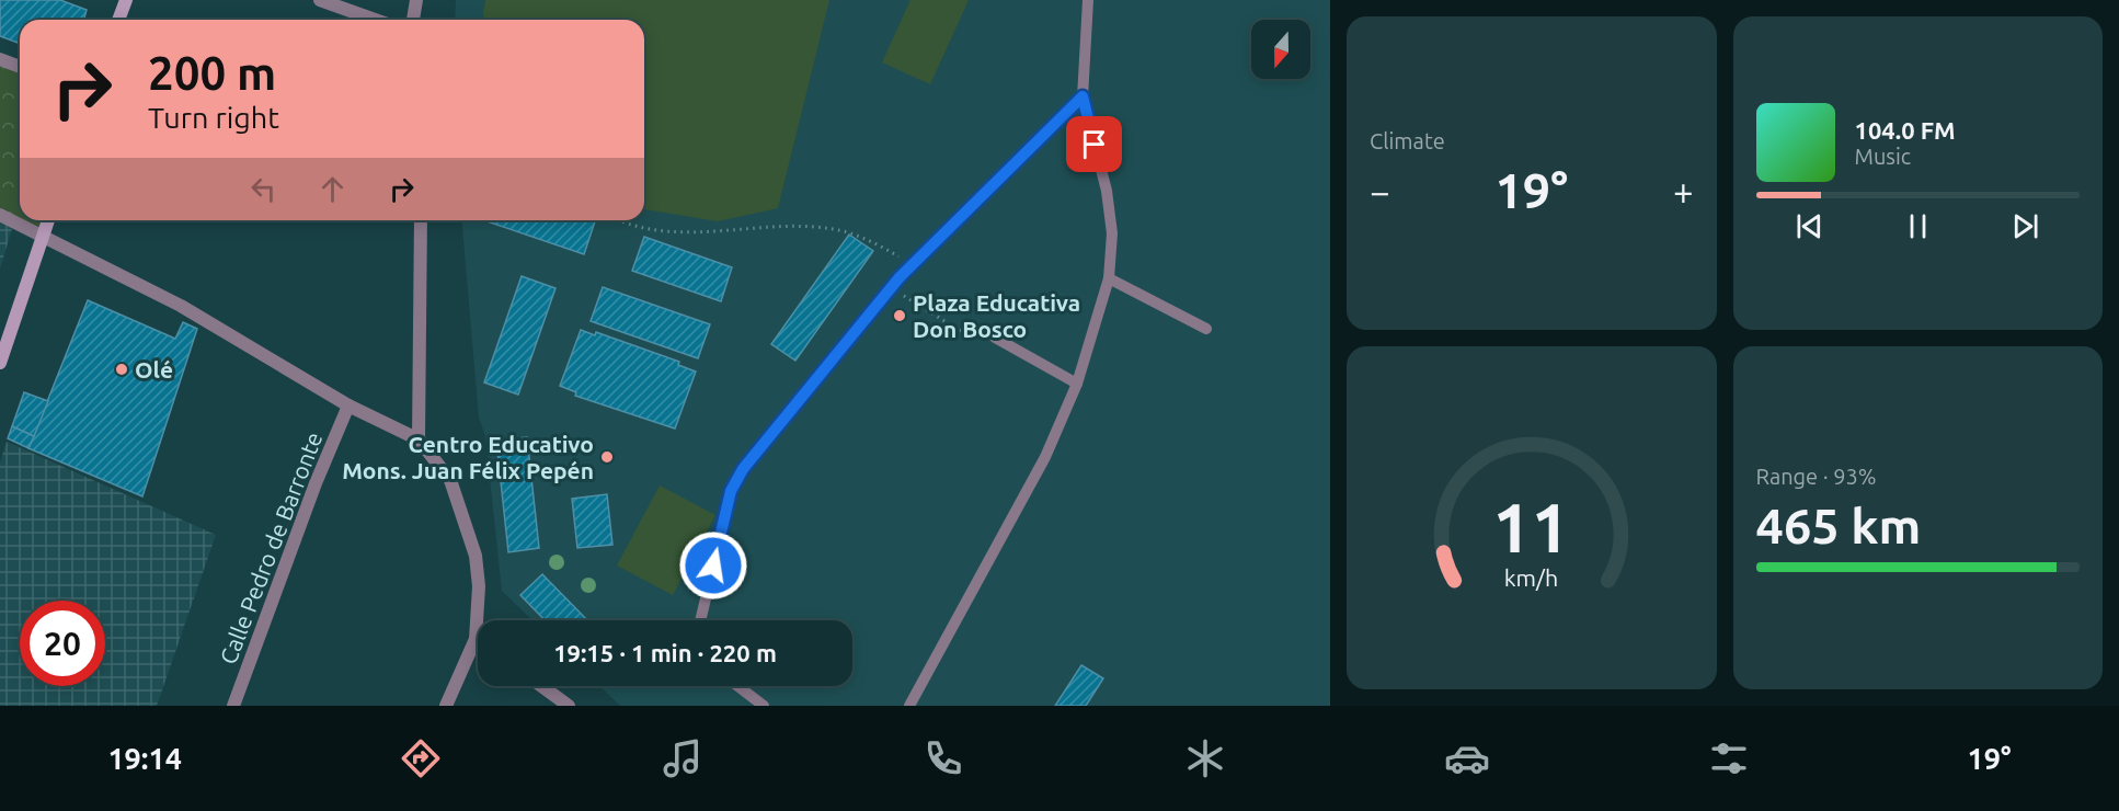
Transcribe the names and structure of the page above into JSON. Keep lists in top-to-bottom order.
{
  "streets": {
    "street": ["Calle Pedro de Barronte"]
  },
  "places": ["Plaza Educativa Don Bosco", "Olé", "Centro Educativo Mons. Juan Félix Pepén"],
  "north": "bottom",
  "page": {
    "tile": [
      "Climate",
      ["Range · 93%", "465 km"]
    ],
    "turn": ["200 m", "Turn right"],
    "song": ["104.0 FM", "Music"],
    "heat": ["−", "19°", "+"],
    "limit": "20",
    "trip": "19:15 · 1 min · 220 m",
    "tabs": ["19:14", "19°"],
    "gauge": ["11", "km/h"]
  }
}
